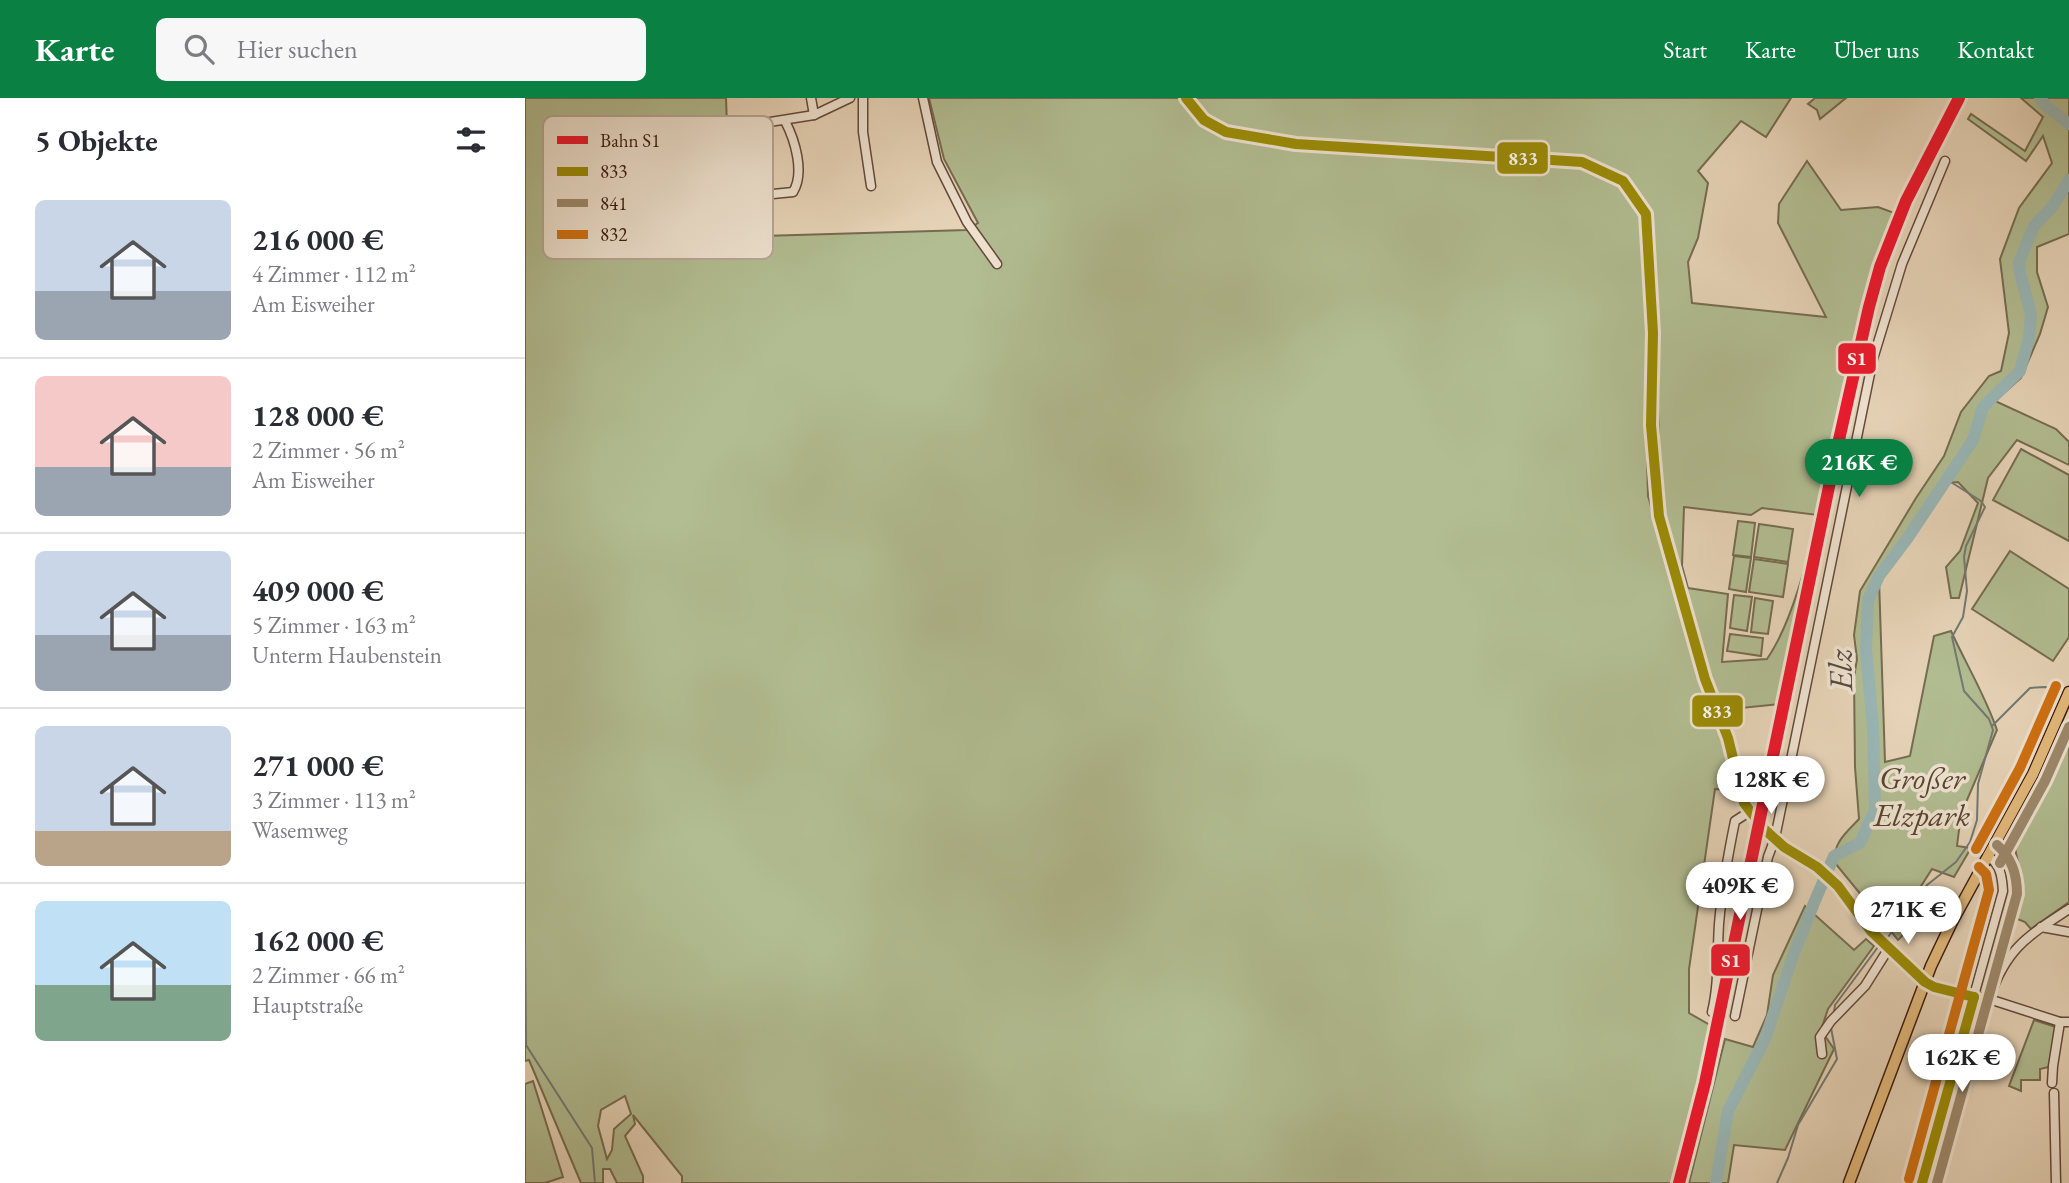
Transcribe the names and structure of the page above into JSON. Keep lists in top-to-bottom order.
{
  "water": ["Elz"],
  "parks": ["Großer Elzpark"],
  "lines": [
    "rail line S1",
    "transit line 833",
    "transit line 832",
    "transit line 841"
  ],
  "legend": [
    "Bahn S1",
    "833",
    "841",
    "832"
  ],
  "page": {
    "header": "Karte",
    "search": "Hier suchen",
    "nav": [
      "Start",
      "Karte",
      "Über uns",
      "Kontakt"
    ],
    "heading": "5 Objekte",
    "list": [
      {
        "name": "216 000 €",
        "note": "4 Zimmer · 112 m² · Am Eisweiher"
      },
      {
        "name": "128 000 €",
        "note": "2 Zimmer · 56 m² · Am Eisweiher"
      },
      {
        "name": "409 000 €",
        "note": "5 Zimmer · 163 m² · Unterm Haubenstein"
      },
      {
        "name": "271 000 €",
        "note": "3 Zimmer · 113 m² · Wasemweg"
      },
      {
        "name": "162 000 €",
        "note": "2 Zimmer · 66 m² · Hauptstraße"
      }
    ],
    "price": [
      "216K €",
      "128K €",
      "409K €",
      "271K €",
      "162K €"
    ]
  }
}
